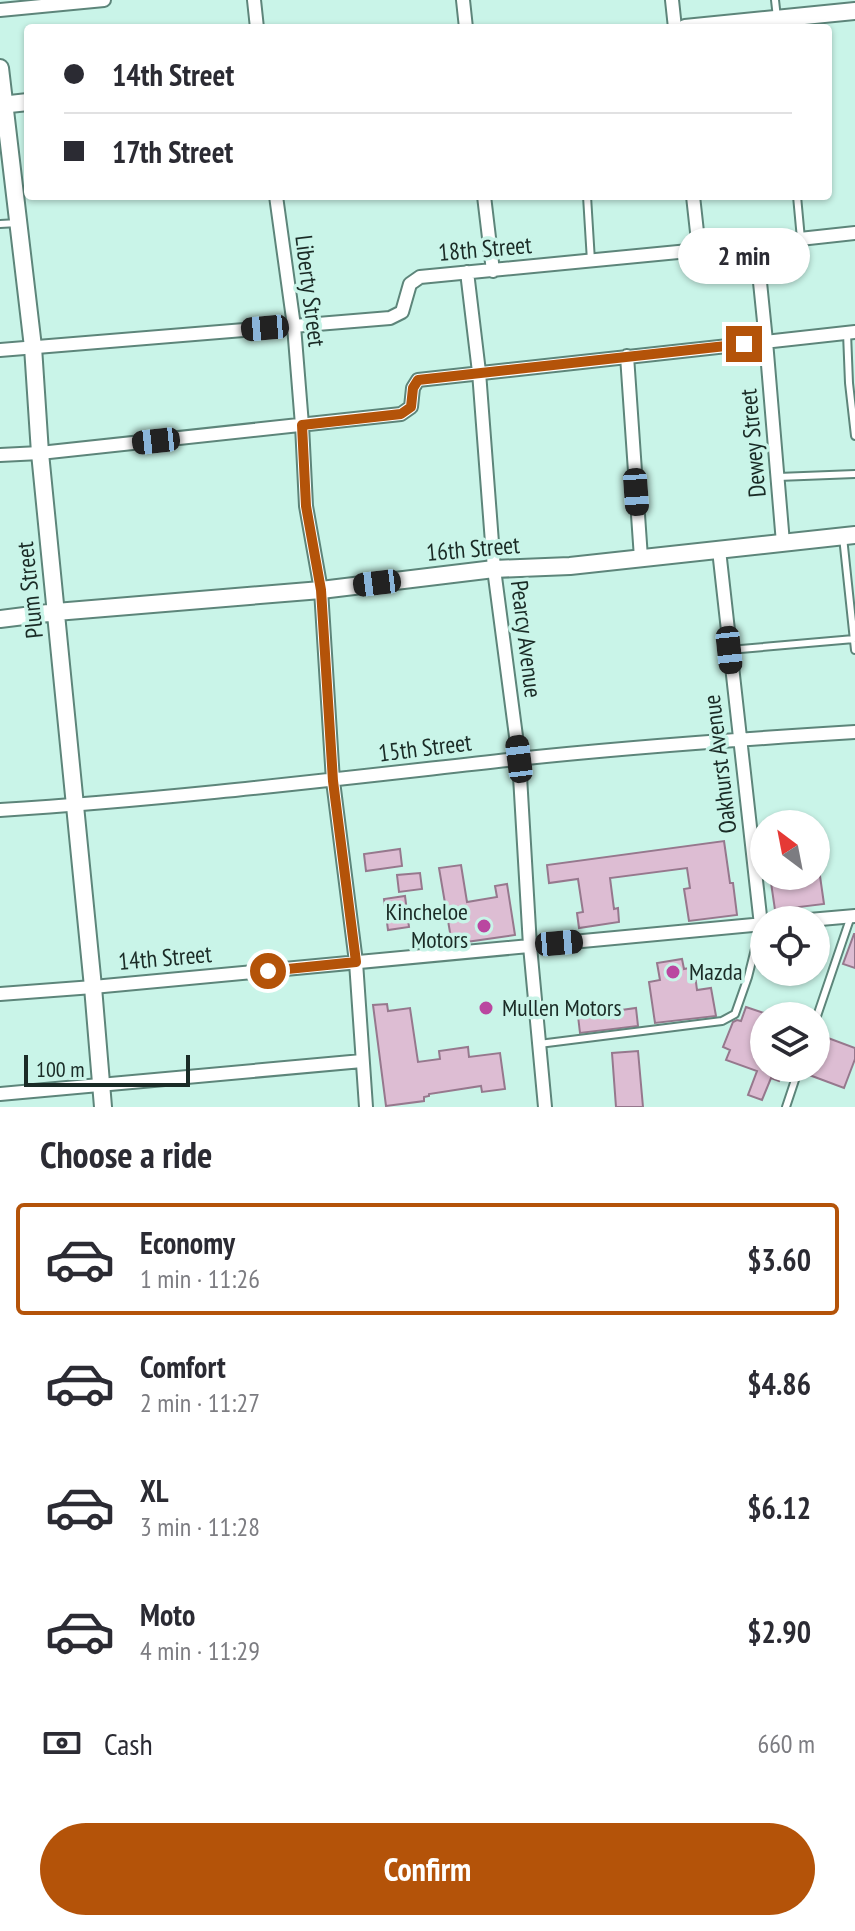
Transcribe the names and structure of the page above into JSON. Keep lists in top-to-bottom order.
{
  "streets": {
    "street": [
      "18th Street",
      "Liberty Street",
      "Dewey Street",
      "16th Street",
      "Plum Street",
      "Pearcy Avenue",
      "15th Street",
      "Oakhurst Avenue",
      "14th Street"
    ]
  },
  "crossings": [
    ["18th Street", "Liberty Street"],
    ["18th Street", "Dewey Street"],
    ["18th Street", "Plum Street"],
    ["18th Street", "Pearcy Avenue"],
    ["Liberty Street", "16th Street"],
    ["Liberty Street", "15th Street"],
    ["Liberty Street", "14th Street"],
    ["Dewey Street", "16th Street"],
    ["16th Street", "Plum Street"],
    ["16th Street", "Pearcy Avenue"],
    ["16th Street", "Oakhurst Avenue"],
    ["Plum Street", "15th Street"],
    ["Plum Street", "14th Street"],
    ["Pearcy Avenue", "15th Street"],
    ["Pearcy Avenue", "14th Street"],
    ["15th Street", "Oakhurst Avenue"]
  ],
  "places": ["Kincheloe Motors", "Mazda", "Mullen Motors"],
  "scale_bar": "100 m",
  "north": "top left",
  "page": {
    "banner": ["14th Street", "17th Street"],
    "bubble": "2 min",
    "scale": "100 m",
    "heading": "Choose a ride",
    "list": [
      {
        "name": "Economy",
        "note": "1 min · 11:26",
        "value": "$3.60"
      },
      {
        "name": "Comfort",
        "note": "2 min · 11:27",
        "value": "$4.86"
      },
      {
        "name": "XL",
        "note": "3 min · 11:28",
        "value": "$6.12"
      },
      {
        "name": "Moto",
        "note": "4 min · 11:29",
        "value": "$2.90"
      }
    ],
    "pay": ["Cash", "660 m"],
    "buttons": "Confirm"
  }
}
